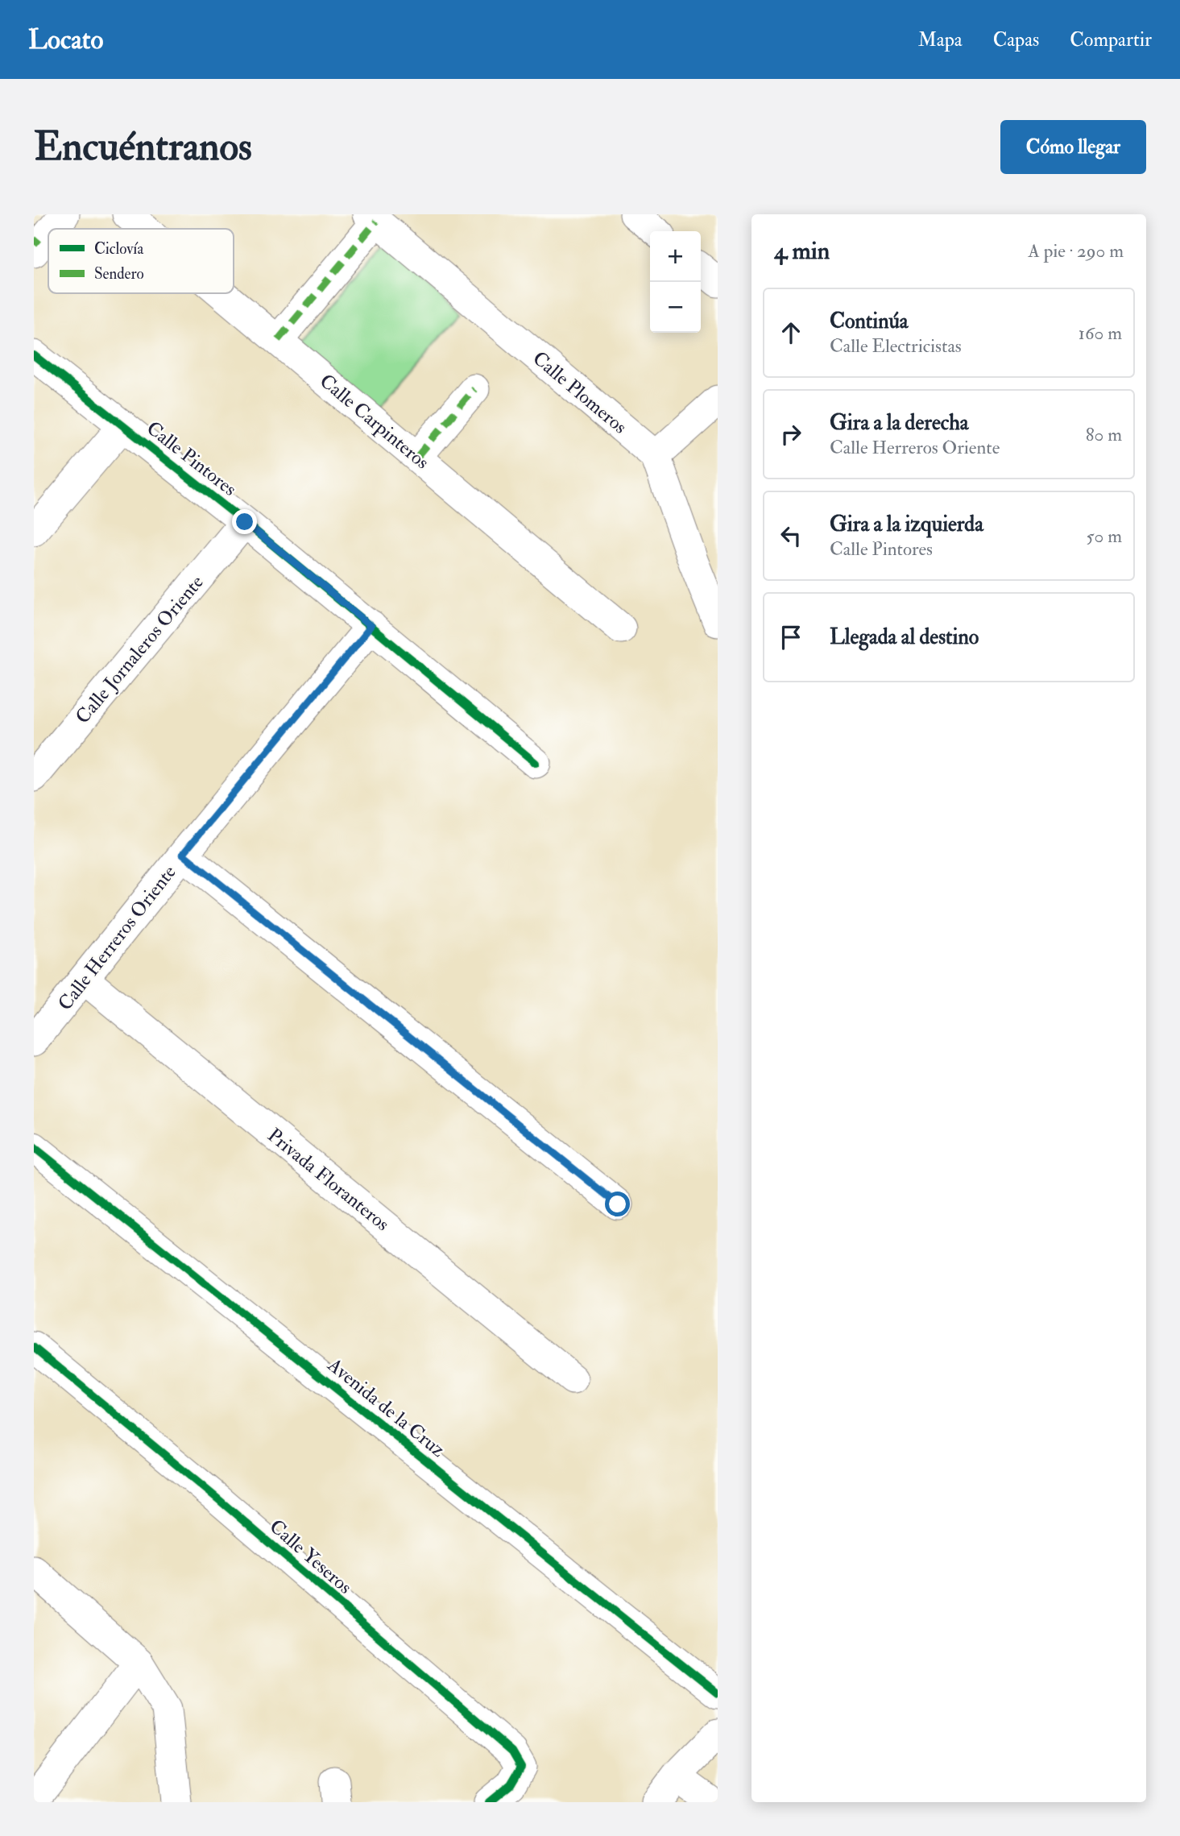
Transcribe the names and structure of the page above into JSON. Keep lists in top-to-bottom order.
{
  "streets": {
    "street": [
      "Calle Plomeros",
      "Calle Carpinteros",
      "Calle Pintores",
      "Calle Jornaleros Oriente",
      "Calle Herreros Oriente",
      "Privada Floranteros",
      "Avenida de la Cruz",
      "Calle Yeseros"
    ]
  },
  "crossings": [
    ["Calle Pintores", "Calle Jornaleros Oriente"],
    ["Calle Pintores", "Calle Herreros Oriente"],
    ["Calle Herreros Oriente", "Privada Floranteros"]
  ],
  "legend": ["Ciclovía", "Sendero"],
  "page": {
    "header": "Locato",
    "nav": ["Mapa", "Capas", "Compartir"],
    "buttons": "Cómo llegar",
    "title": "Encuéntranos",
    "heading": ["4 min", "A pie · 290 m"],
    "map_buttons": ["+", "−"],
    "list": [
      ["Continúa", "Calle Electricistas", "160 m"],
      ["Gira a la derecha", "Calle Herreros Oriente", "80 m"],
      ["Gira a la izquierda", "Calle Pintores", "50 m"],
      "Llegada al destino"
    ]
  }
}
